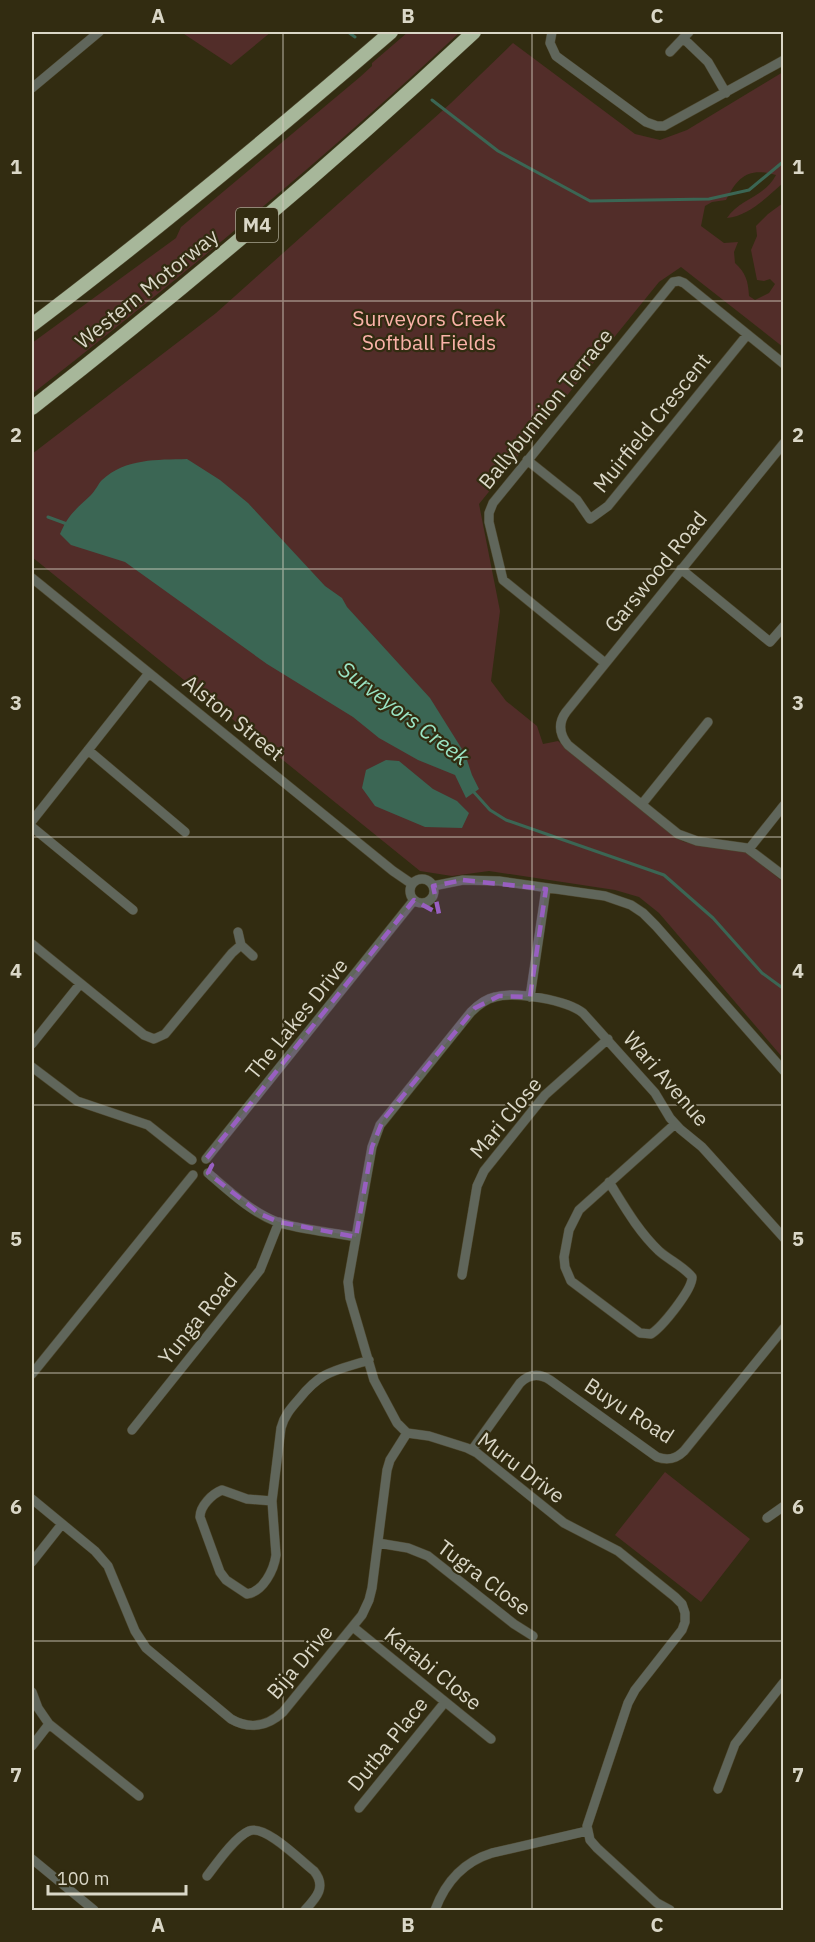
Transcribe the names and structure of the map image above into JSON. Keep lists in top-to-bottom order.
{
  "streets": {
    "highway": ["M4", "Western Motorway"],
    "street": [
      "Ballybunnion Terrace",
      "Muirfield Crescent",
      "Garswood Road",
      "Alston Street",
      "The Lakes Drive",
      "Wari Avenue",
      "Mari Close",
      "Yunga Road",
      "Buyu Road",
      "Muru Drive",
      "Tugra Close",
      "Bija Drive",
      "Karabi Close",
      "Dutba Place"
    ]
  },
  "crossings": [
    ["Ballybunnion Terrace", "Muirfield Crescent"],
    ["Ballybunnion Terrace", "Garswood Road"],
    ["Alston Street", "The Lakes Drive"],
    ["Wari Avenue", "Mari Close"],
    ["Buyu Road", "Muru Drive"],
    ["Muru Drive", "Bija Drive"],
    ["Tugra Close", "Bija Drive"],
    ["Bija Drive", "Karabi Close"],
    ["Karabi Close", "Dutba Place"]
  ],
  "water": ["Surveyors Creek"],
  "parks": ["Surveyors Creek Softball Fields"],
  "scale_bar": "100 m",
  "grid": {
    "columns": ["A", "B", "C"],
    "rows": [
      "1",
      "2",
      "3",
      "4",
      "5",
      "6",
      "7"
    ]
  }
}
